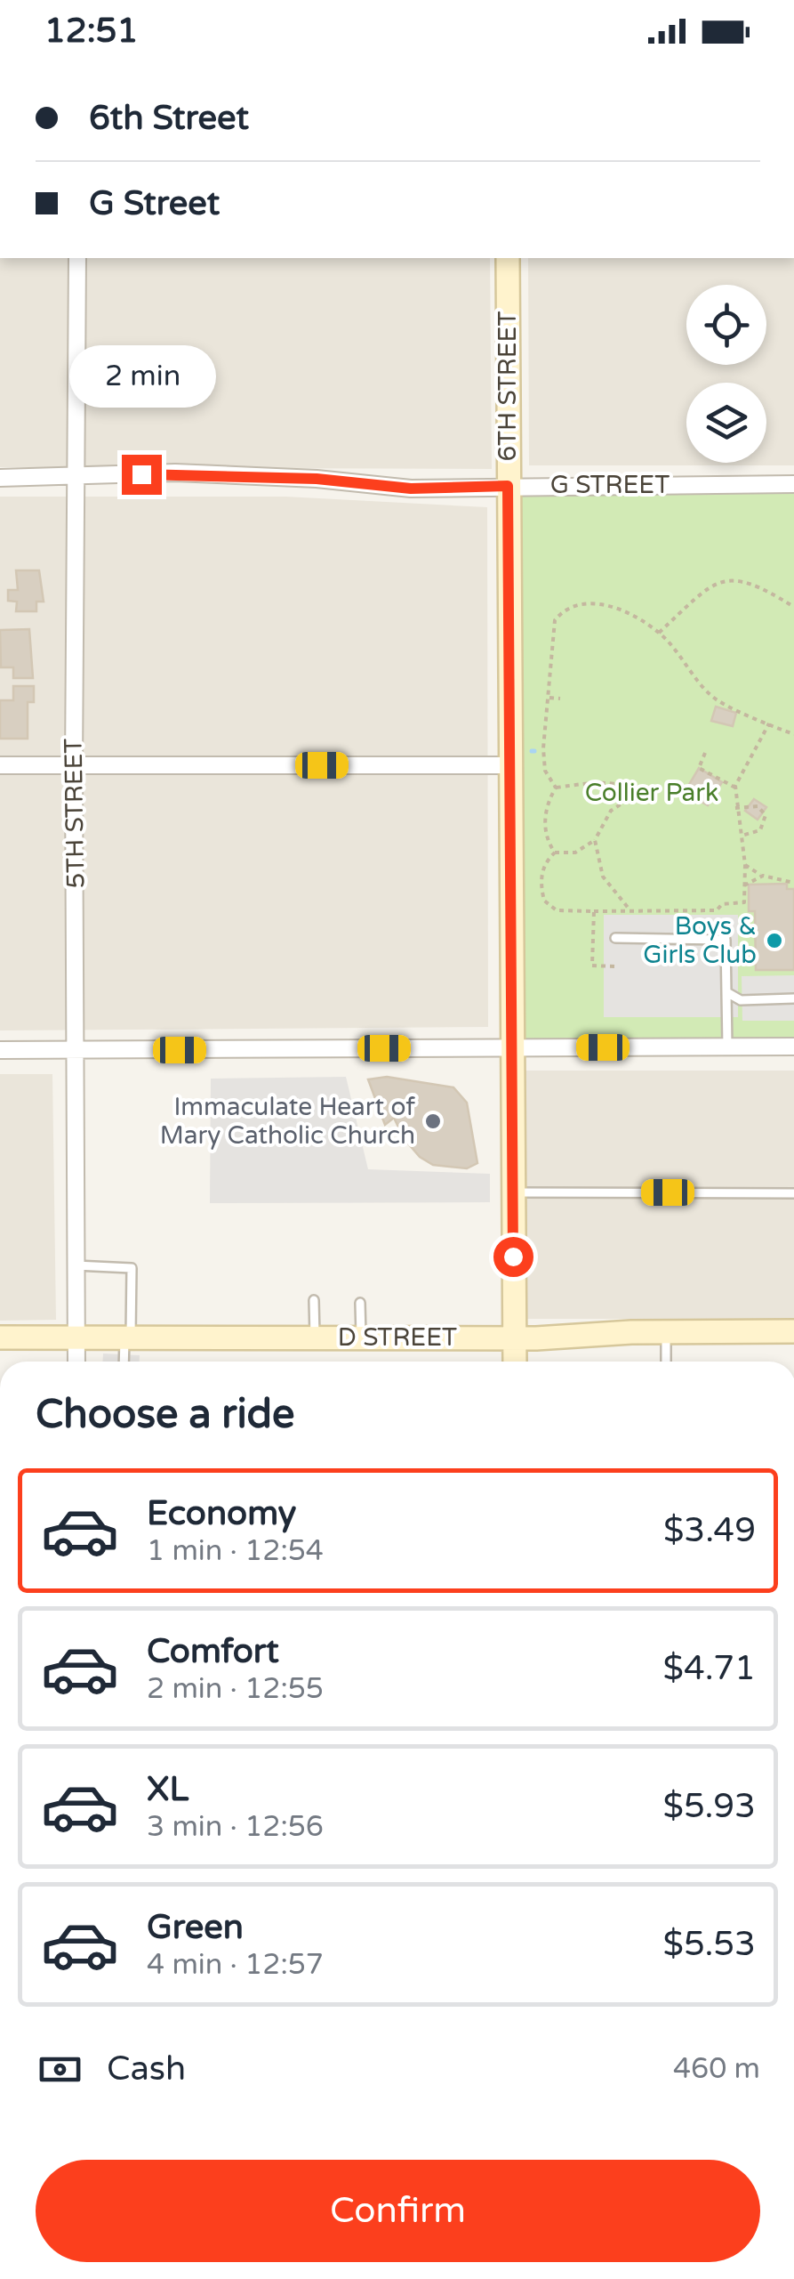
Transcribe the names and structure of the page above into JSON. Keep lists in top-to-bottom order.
{
  "streets": {
    "street": [
      "6TH STREET",
      "G STREET",
      "5TH STREET",
      "D STREET"
    ]
  },
  "crossings": [
    ["6TH STREET", "G STREET"],
    ["6TH STREET", "D STREET"],
    ["G STREET", "5TH STREET"],
    ["5TH STREET", "D STREET"]
  ],
  "parks": ["Collier Park"],
  "places": ["Boys & Girls Club", "Immaculate Heart of Mary Catholic Church"],
  "page": {
    "status": "12:51",
    "banner": ["6th Street", "G Street"],
    "bubble": "2 min",
    "heading": "Choose a ride",
    "list": [
      {
        "name": "Economy",
        "note": "1 min · 12:54",
        "value": "$3.49"
      },
      {
        "name": "Comfort",
        "note": "2 min · 12:55",
        "value": "$4.71"
      },
      {
        "name": "XL",
        "note": "3 min · 12:56",
        "value": "$5.93"
      },
      {
        "name": "Green",
        "note": "4 min · 12:57",
        "value": "$5.53"
      }
    ],
    "pay": ["Cash", "460 m"],
    "buttons": "Confirm"
  }
}
